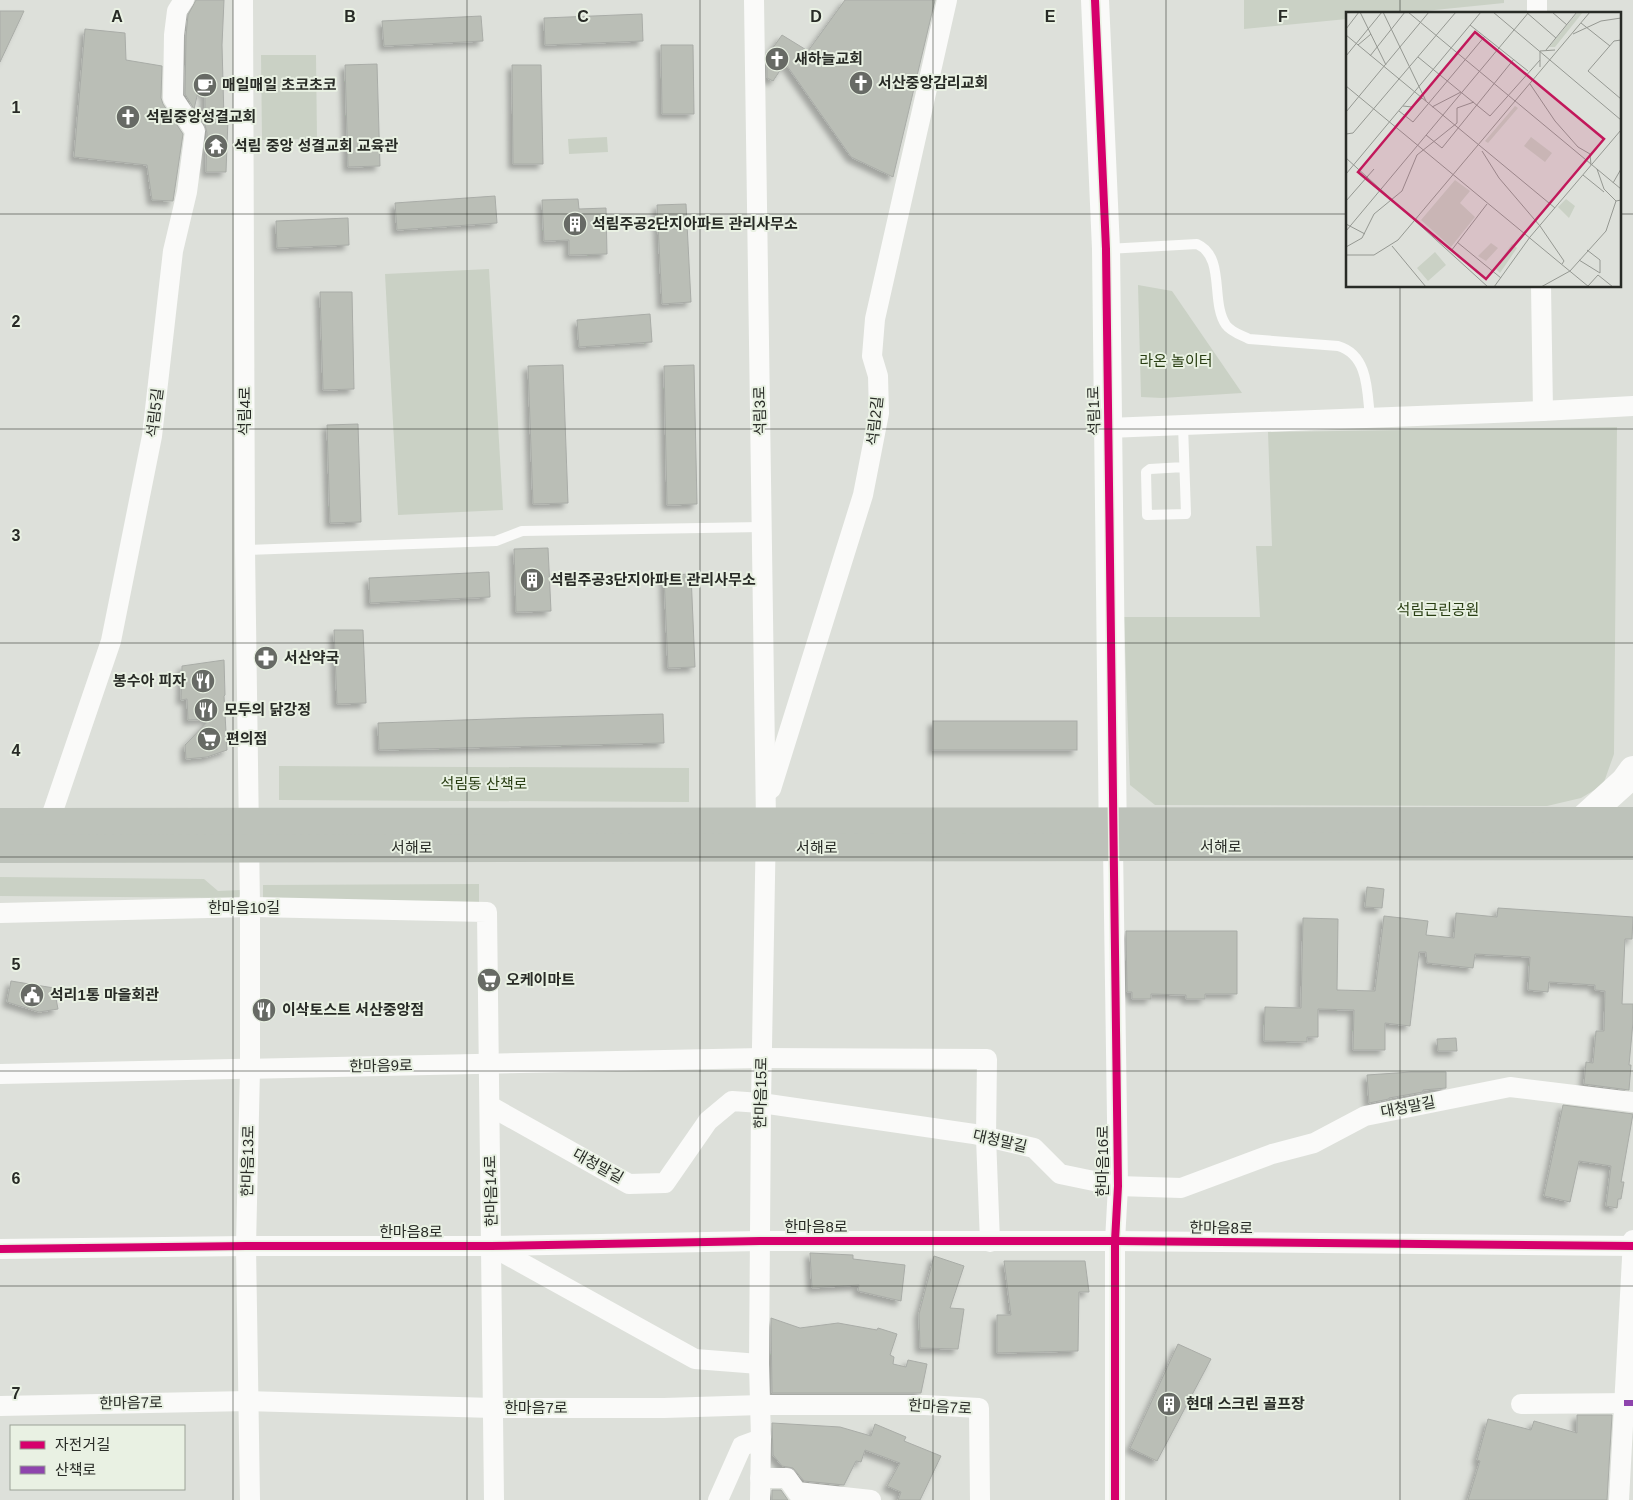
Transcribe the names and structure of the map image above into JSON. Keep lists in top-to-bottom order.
{
  "streets": {
    "main road": ["서해로"],
    "street": [
      "석림4로",
      "석림3로",
      "석림1로",
      "석림5길",
      "석림2길",
      "한마음10길",
      "한마음9로",
      "한마음15로",
      "대청말길",
      "한마음13로",
      "한마음16로",
      "한마음14로",
      "한마음8로",
      "한마음7로"
    ]
  },
  "crossings": [
    ["석림4로", "서해로"],
    ["석림4로", "한마음13로"],
    ["석림3로", "석림2길"],
    ["석림3로", "서해로"],
    ["석림3로", "한마음15로"],
    ["석림1로", "서해로"],
    ["석림1로", "한마음16로"],
    ["석림5길", "서해로"],
    ["석림2길", "서해로"],
    ["석림2길", "한마음15로"],
    ["서해로", "한마음15로"],
    ["서해로", "한마음13로"],
    ["서해로", "한마음16로"],
    ["한마음10길", "한마음13로"],
    ["한마음10길", "한마음14로"],
    ["한마음9로", "한마음15로"],
    ["한마음9로", "대청말길"],
    ["한마음9로", "한마음13로"],
    ["한마음9로", "한마음14로"],
    ["한마음15로", "대청말길"],
    ["한마음15로", "한마음8로"],
    ["한마음15로", "한마음7로"],
    ["대청말길", "한마음16로"],
    ["대청말길", "한마음14로"],
    ["한마음13로", "한마음8로"],
    ["한마음13로", "한마음7로"],
    ["한마음16로", "한마음8로"],
    ["한마음14로", "한마음8로"],
    ["한마음14로", "한마음7로"]
  ],
  "parks": ["라온 놀이터", "석림근린공원", "석림동 산책로"],
  "places": {
    "church": ["새하늘교회", "서산중앙감리교회", "석림중앙성결교회"],
    "cafe": ["매일매일 초코초코"],
    "temple": ["석림 중앙 성결교회 교육관"],
    "building": ["석림주공2단지아파트 관리사무소", "석림주공3단지아파트 관리사무소", "현대 스크린 골프장"],
    "pharmacy": ["서산약국"],
    "restaurant": ["봉수아 피자", "모두의 닭강정", "이삭토스트 서산중앙점"],
    "supermarket": ["편의점", "오케이마트"],
    "public building": ["석리1통 마을회관"]
  },
  "legend": ["자전거길", "산책로"],
  "grid": {
    "columns": [
      "A",
      "B",
      "C",
      "D",
      "E",
      "F"
    ],
    "rows": [
      "1",
      "2",
      "3",
      "4",
      "5",
      "6",
      "7"
    ]
  }
}
